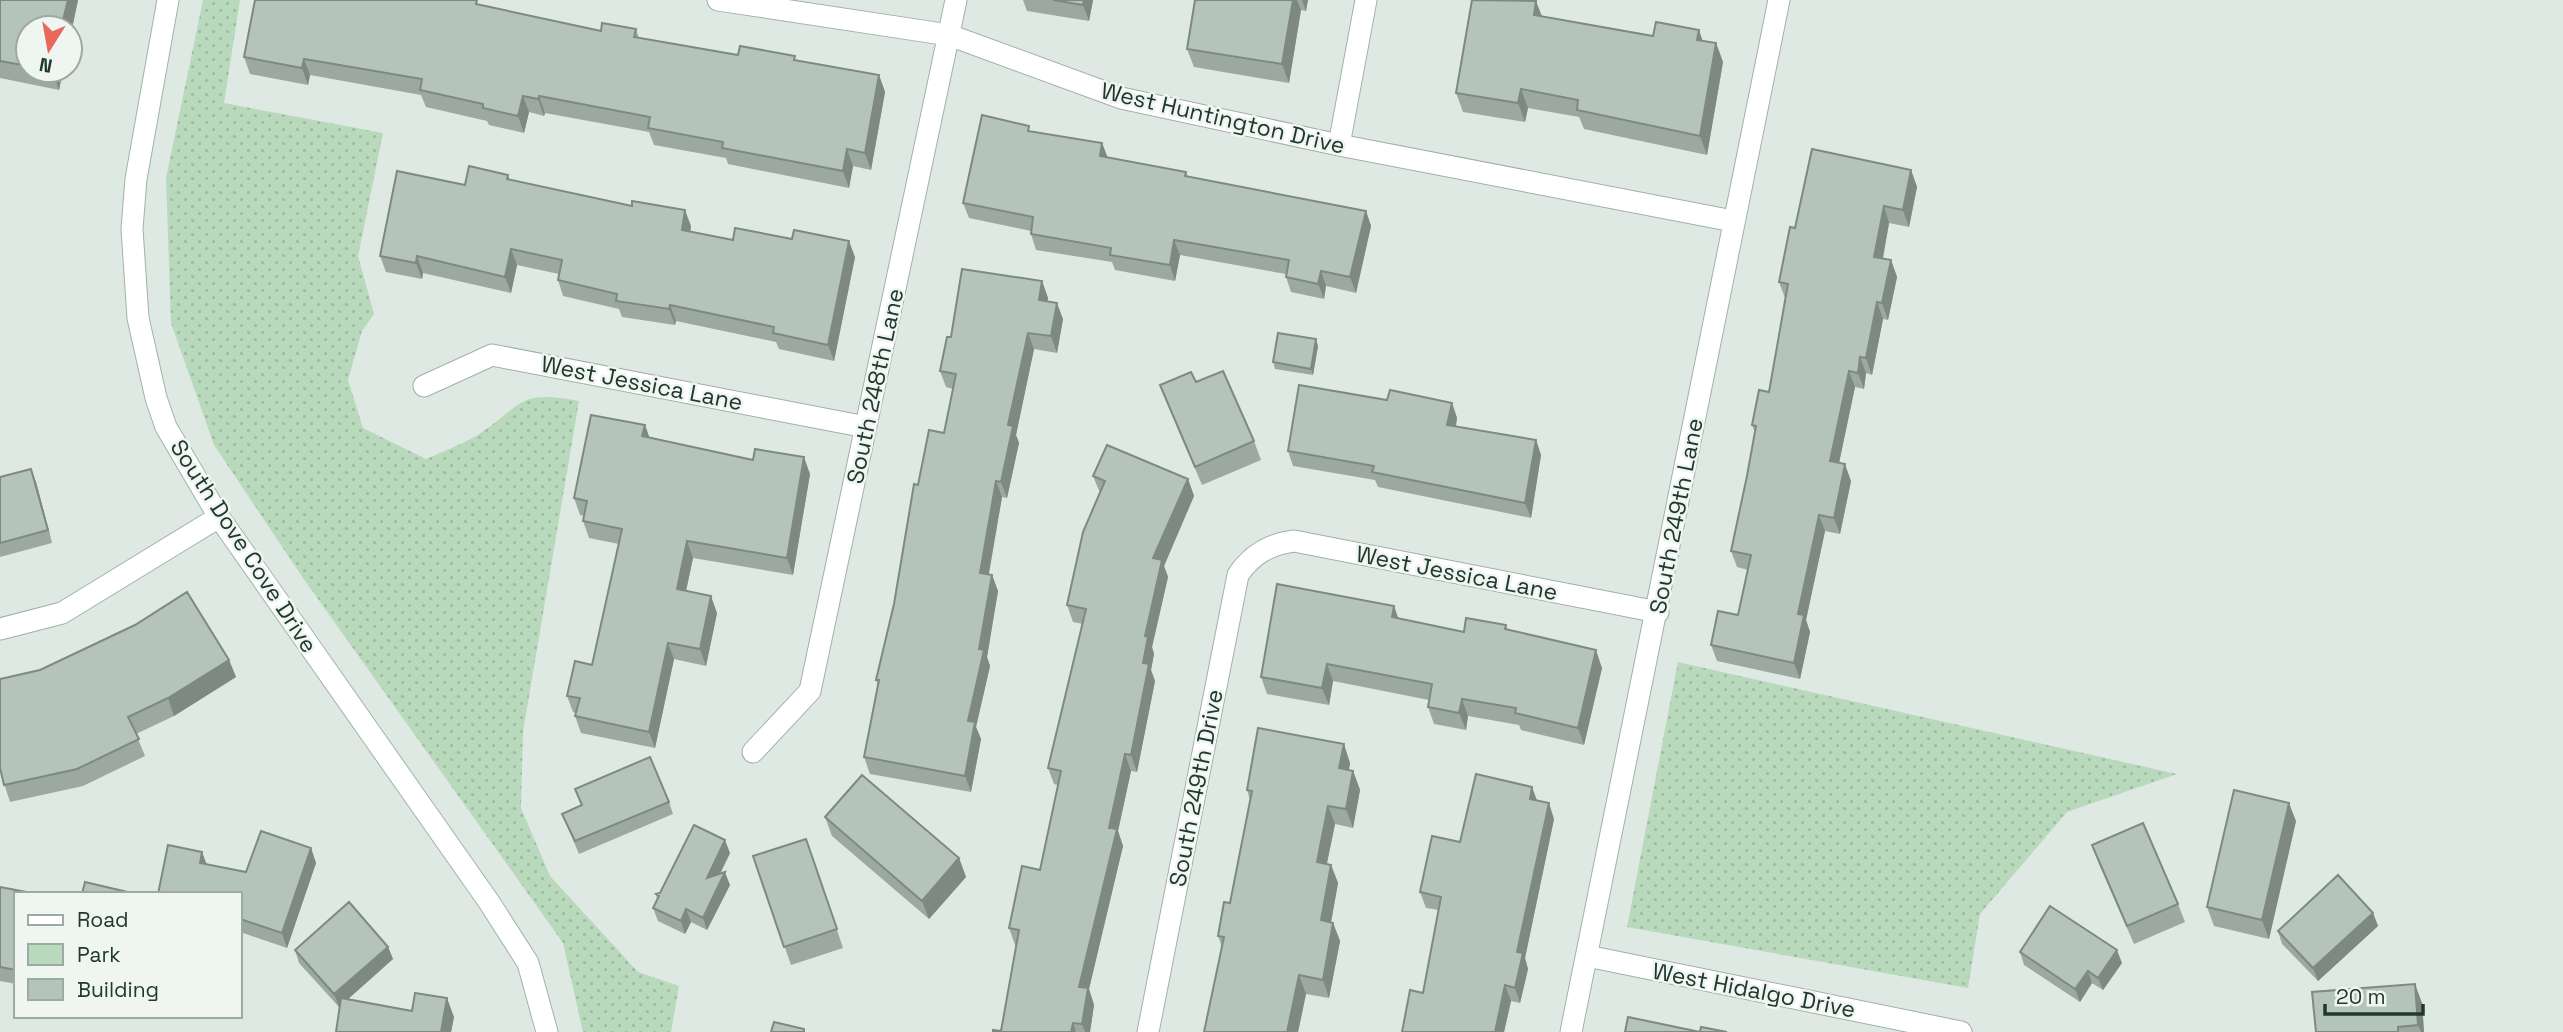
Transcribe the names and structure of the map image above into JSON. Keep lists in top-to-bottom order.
{
  "streets": {
    "street": [
      "West Huntington Drive",
      "West Jessica Lane",
      "South 248th Lane",
      "South 249th Lane",
      "South Dove Cove Drive",
      "South 249th Drive",
      "West Hidalgo Drive"
    ]
  },
  "crossings": [
    ["West Huntington Drive", "South 248th Lane"],
    ["West Huntington Drive", "South 249th Lane"],
    ["West Jessica Lane", "South 248th Lane"],
    ["West Jessica Lane", "South 249th Lane"],
    ["West Jessica Lane", "South 249th Drive"],
    ["South 249th Lane", "West Hidalgo Drive"]
  ],
  "legend": ["Road", "Park", "Building"],
  "scale_bar": "20 m",
  "north": "bottom"
}
